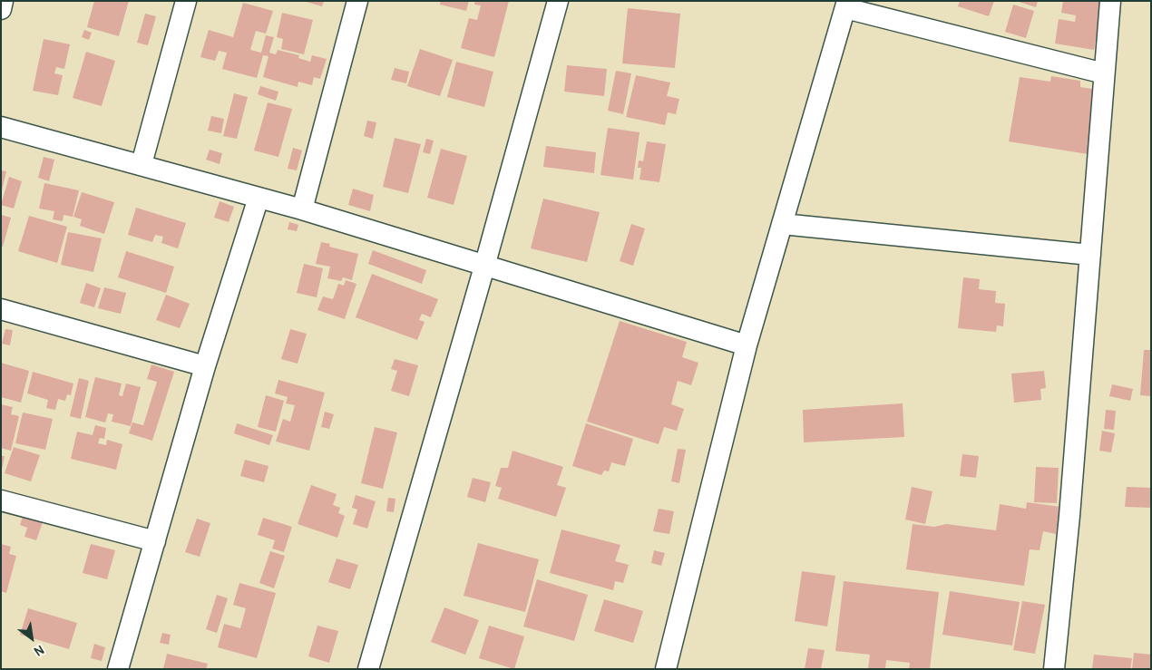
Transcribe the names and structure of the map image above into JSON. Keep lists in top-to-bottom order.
{
  "north": "bottom right"
}
